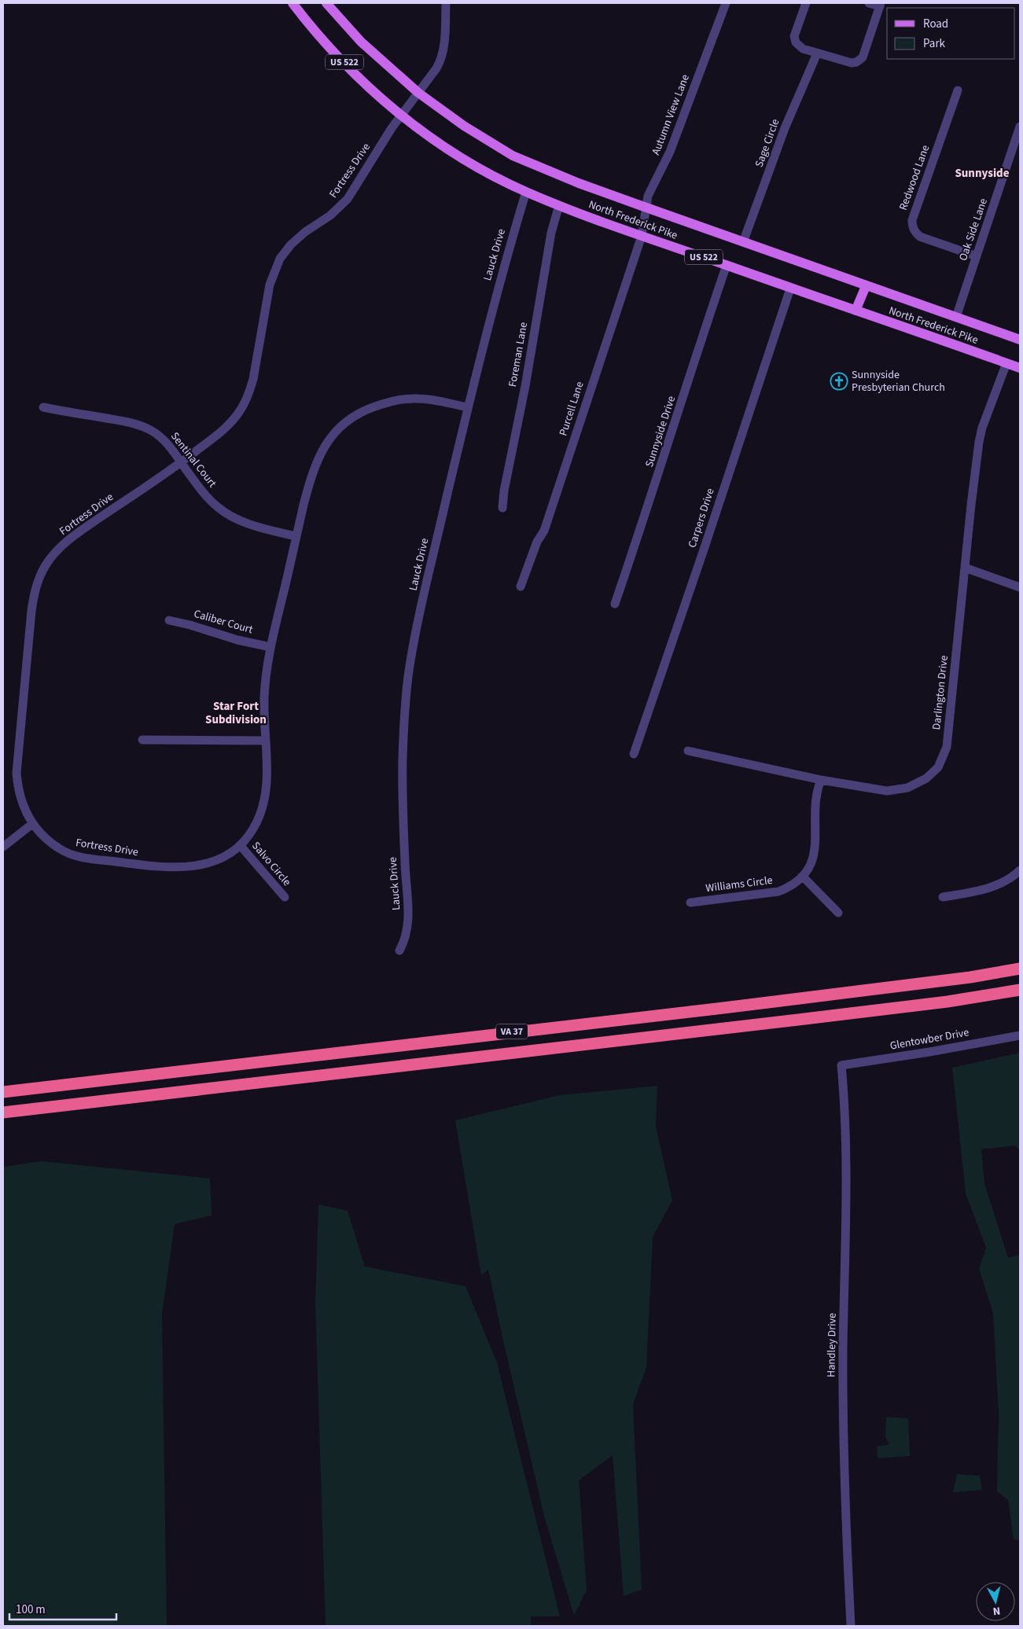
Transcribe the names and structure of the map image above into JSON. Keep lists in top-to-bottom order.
{
  "streets": {
    "highway": ["VA 37"],
    "main road": ["US 522", "North Frederick Pike"],
    "street": [
      "Autumn View Lane",
      "Sage Circle",
      "Fortress Drive",
      "Redwood Lane",
      "Oak Side Lane",
      "Lauck Drive",
      "Foreman Lane",
      "Purcell Lane",
      "Sunnyside Drive",
      "Sentinal Court",
      "Carpers Drive",
      "Caliber Court",
      "Darlington Drive",
      "Salvo Circle",
      "Williams Circle",
      "Glentowber Drive",
      "Handley Drive"
    ]
  },
  "crossings": [
    ["Autumn View Lane", "North Frederick Pike"],
    ["Autumn View Lane", "Purcell Lane"],
    ["Sage Circle", "North Frederick Pike"],
    ["Fortress Drive", "North Frederick Pike"],
    ["Fortress Drive", "Lauck Drive"],
    ["Fortress Drive", "Sentinal Court"],
    ["Fortress Drive", "Caliber Court"],
    ["Fortress Drive", "Salvo Circle"],
    ["Redwood Lane", "Oak Side Lane"],
    ["North Frederick Pike", "Oak Side Lane"],
    ["North Frederick Pike", "Lauck Drive"],
    ["North Frederick Pike", "Foreman Lane"],
    ["North Frederick Pike", "Purcell Lane"],
    ["North Frederick Pike", "Sunnyside Drive"],
    ["North Frederick Pike", "Carpers Drive"],
    ["North Frederick Pike", "Darlington Drive"],
    ["Darlington Drive", "Williams Circle"],
    ["Glentowber Drive", "Handley Drive"]
  ],
  "districts": ["Sunnyside", "Star Fort Subdivision"],
  "places": {
    "church": ["Sunnyside Presbyterian Church"]
  },
  "legend": ["Road", "Park"],
  "scale_bar": "100 m",
  "north": "bottom"
}
